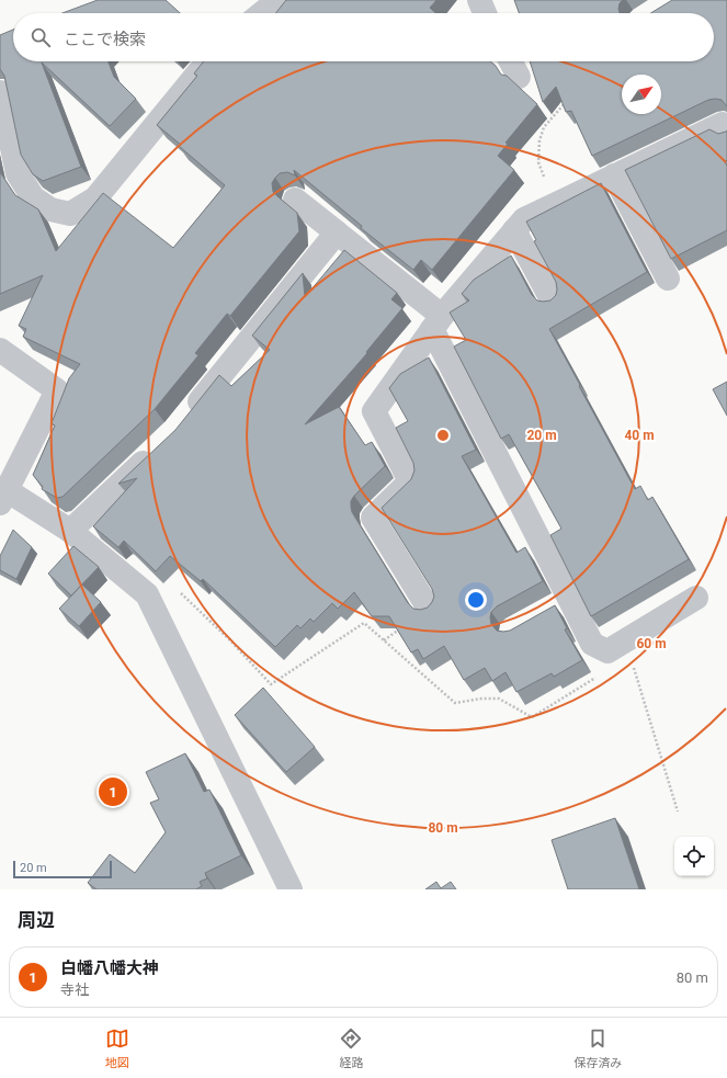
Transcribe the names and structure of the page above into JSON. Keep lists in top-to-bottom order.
{
  "scale_bar": "20 m",
  "north": "top right",
  "page": {
    "search": "ここで検索",
    "pins": "1",
    "scale": "20 m",
    "heading": "周辺",
    "list": [
      {
        "mark": "1",
        "name": "白幡八幡大神",
        "note": "寺社",
        "value": "80 m"
      }
    ],
    "nav": ["地図", "経路", "保存済み"]
  },
  "rings": [
    "20 m",
    "40 m",
    "60 m",
    "80 m"
  ]
}
